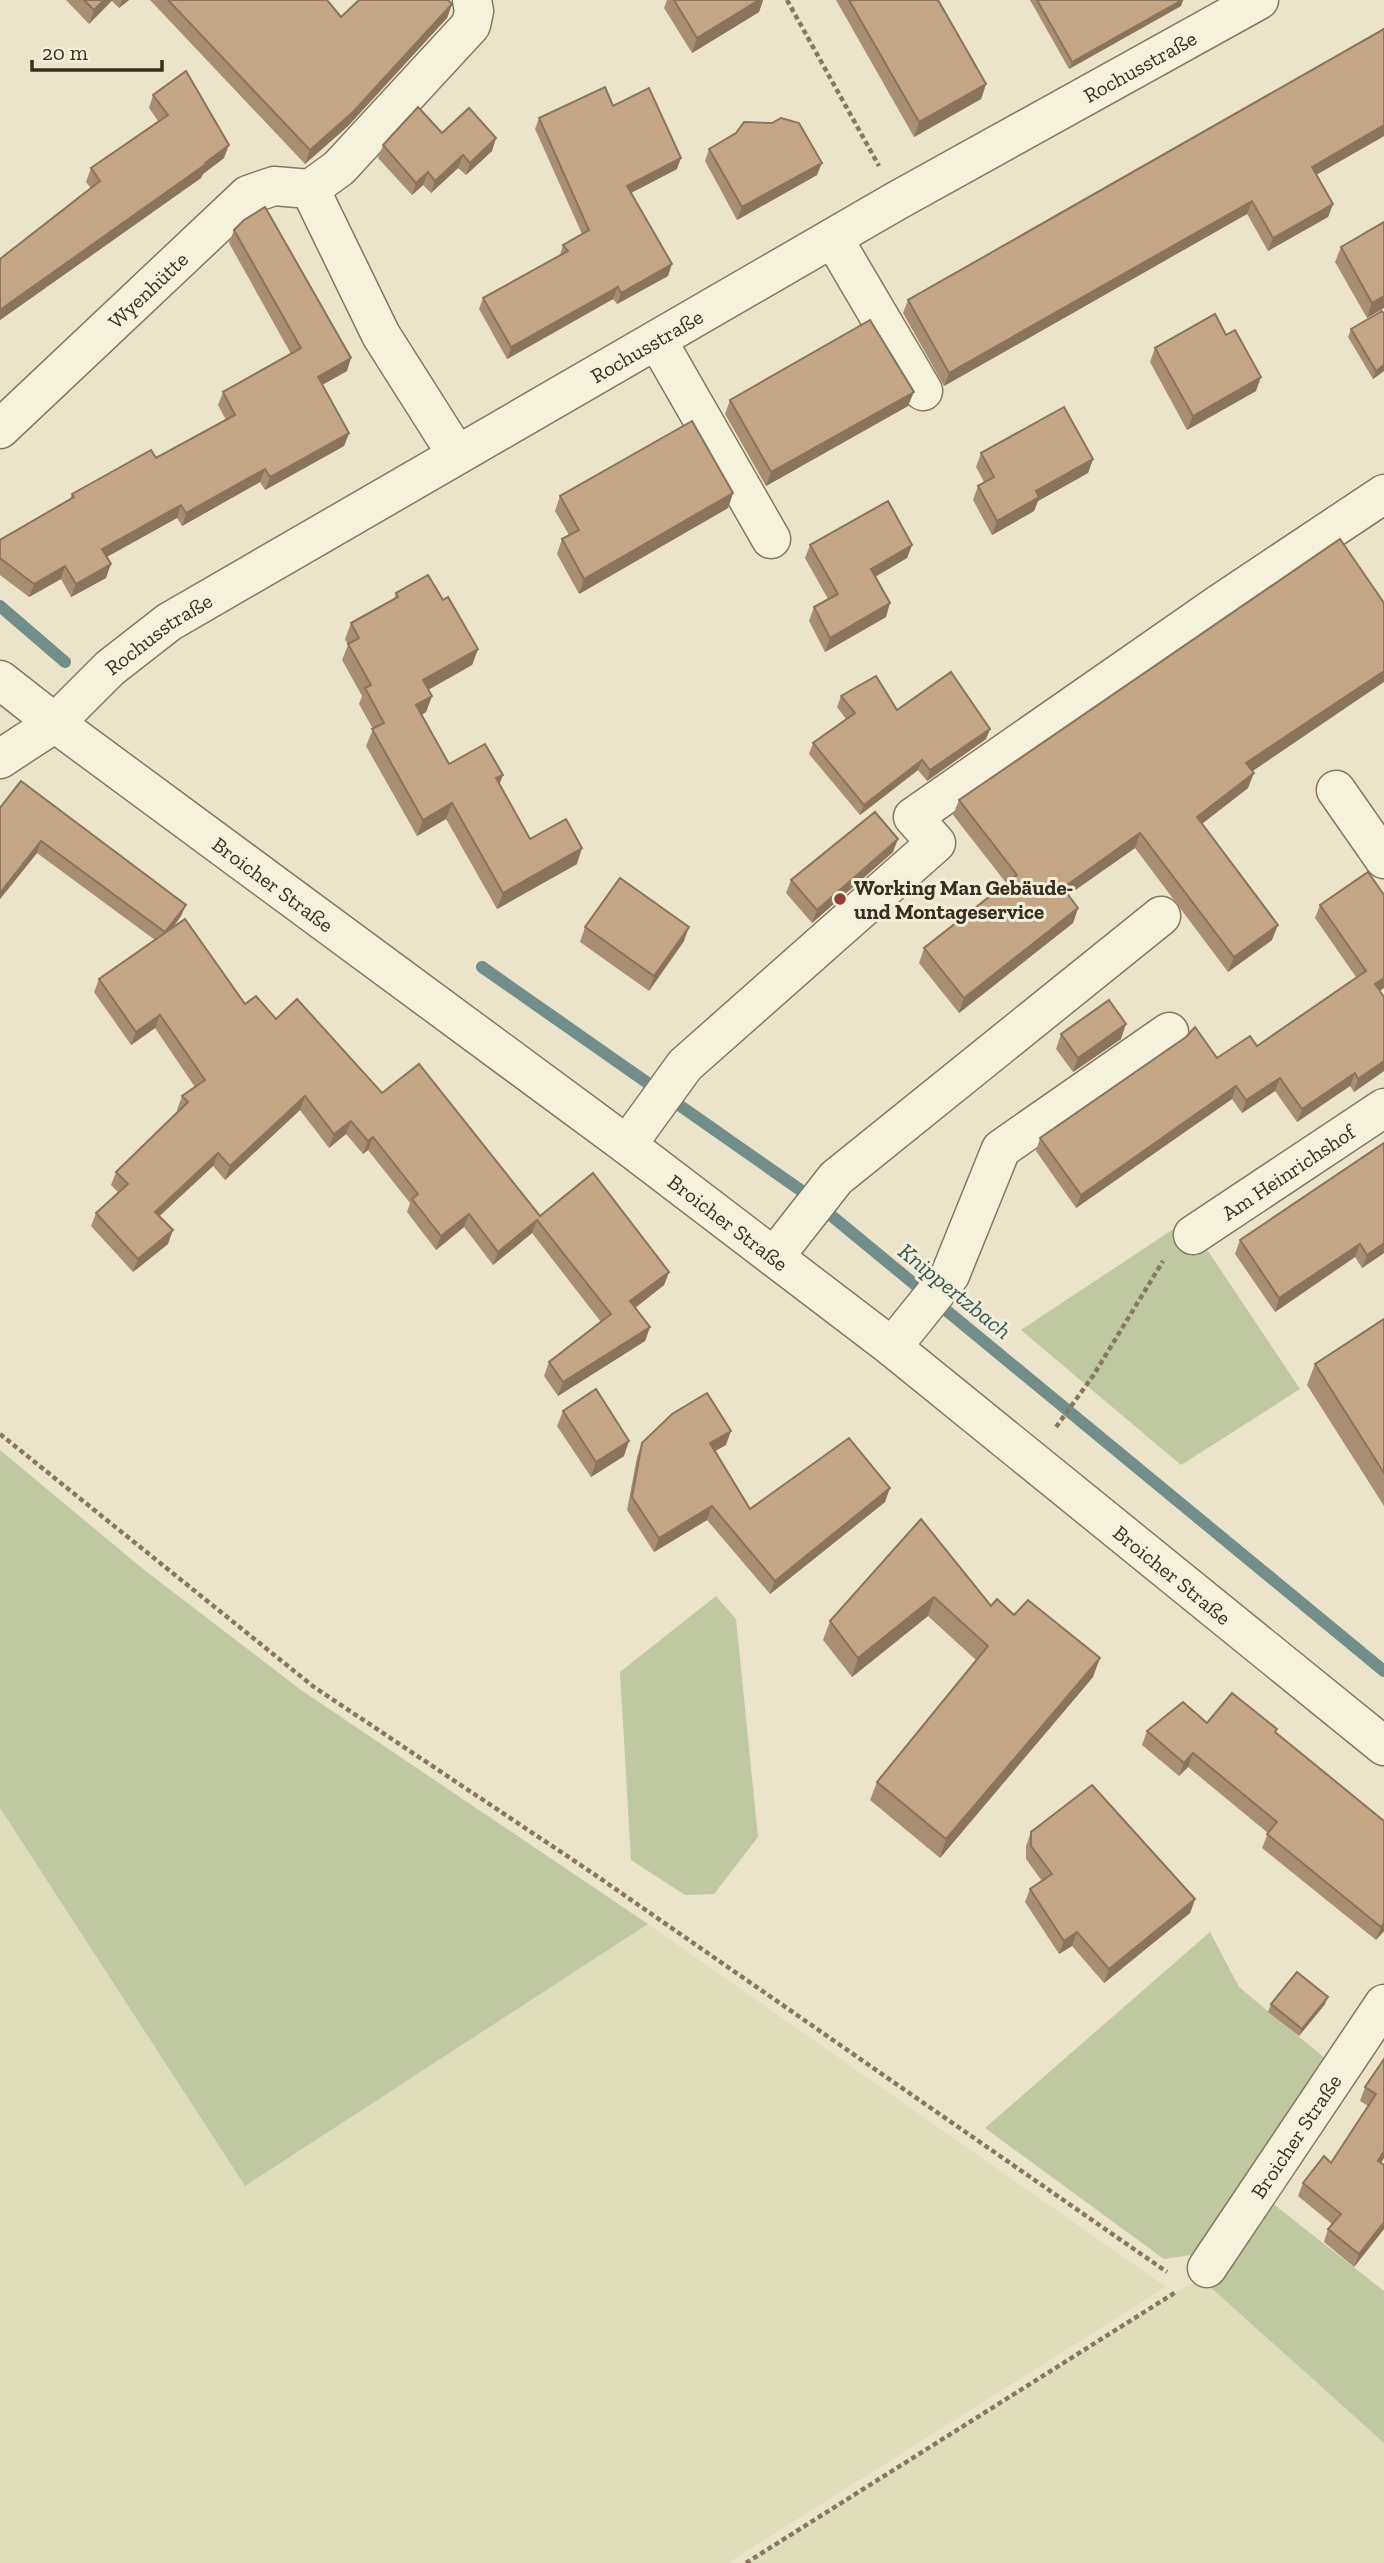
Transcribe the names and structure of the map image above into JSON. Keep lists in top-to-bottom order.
{
  "streets": {
    "street": [
      "Rochusstraße",
      "Wyenhütte",
      "Broicher Straße",
      "Am Heinrichshof"
    ]
  },
  "crossings": [
    ["Rochusstraße", "Broicher Straße"]
  ],
  "water": ["Knippertzbach"],
  "places": ["Working Man Gebäude- und Montageservice"],
  "scale_bar": "20 m"
}
